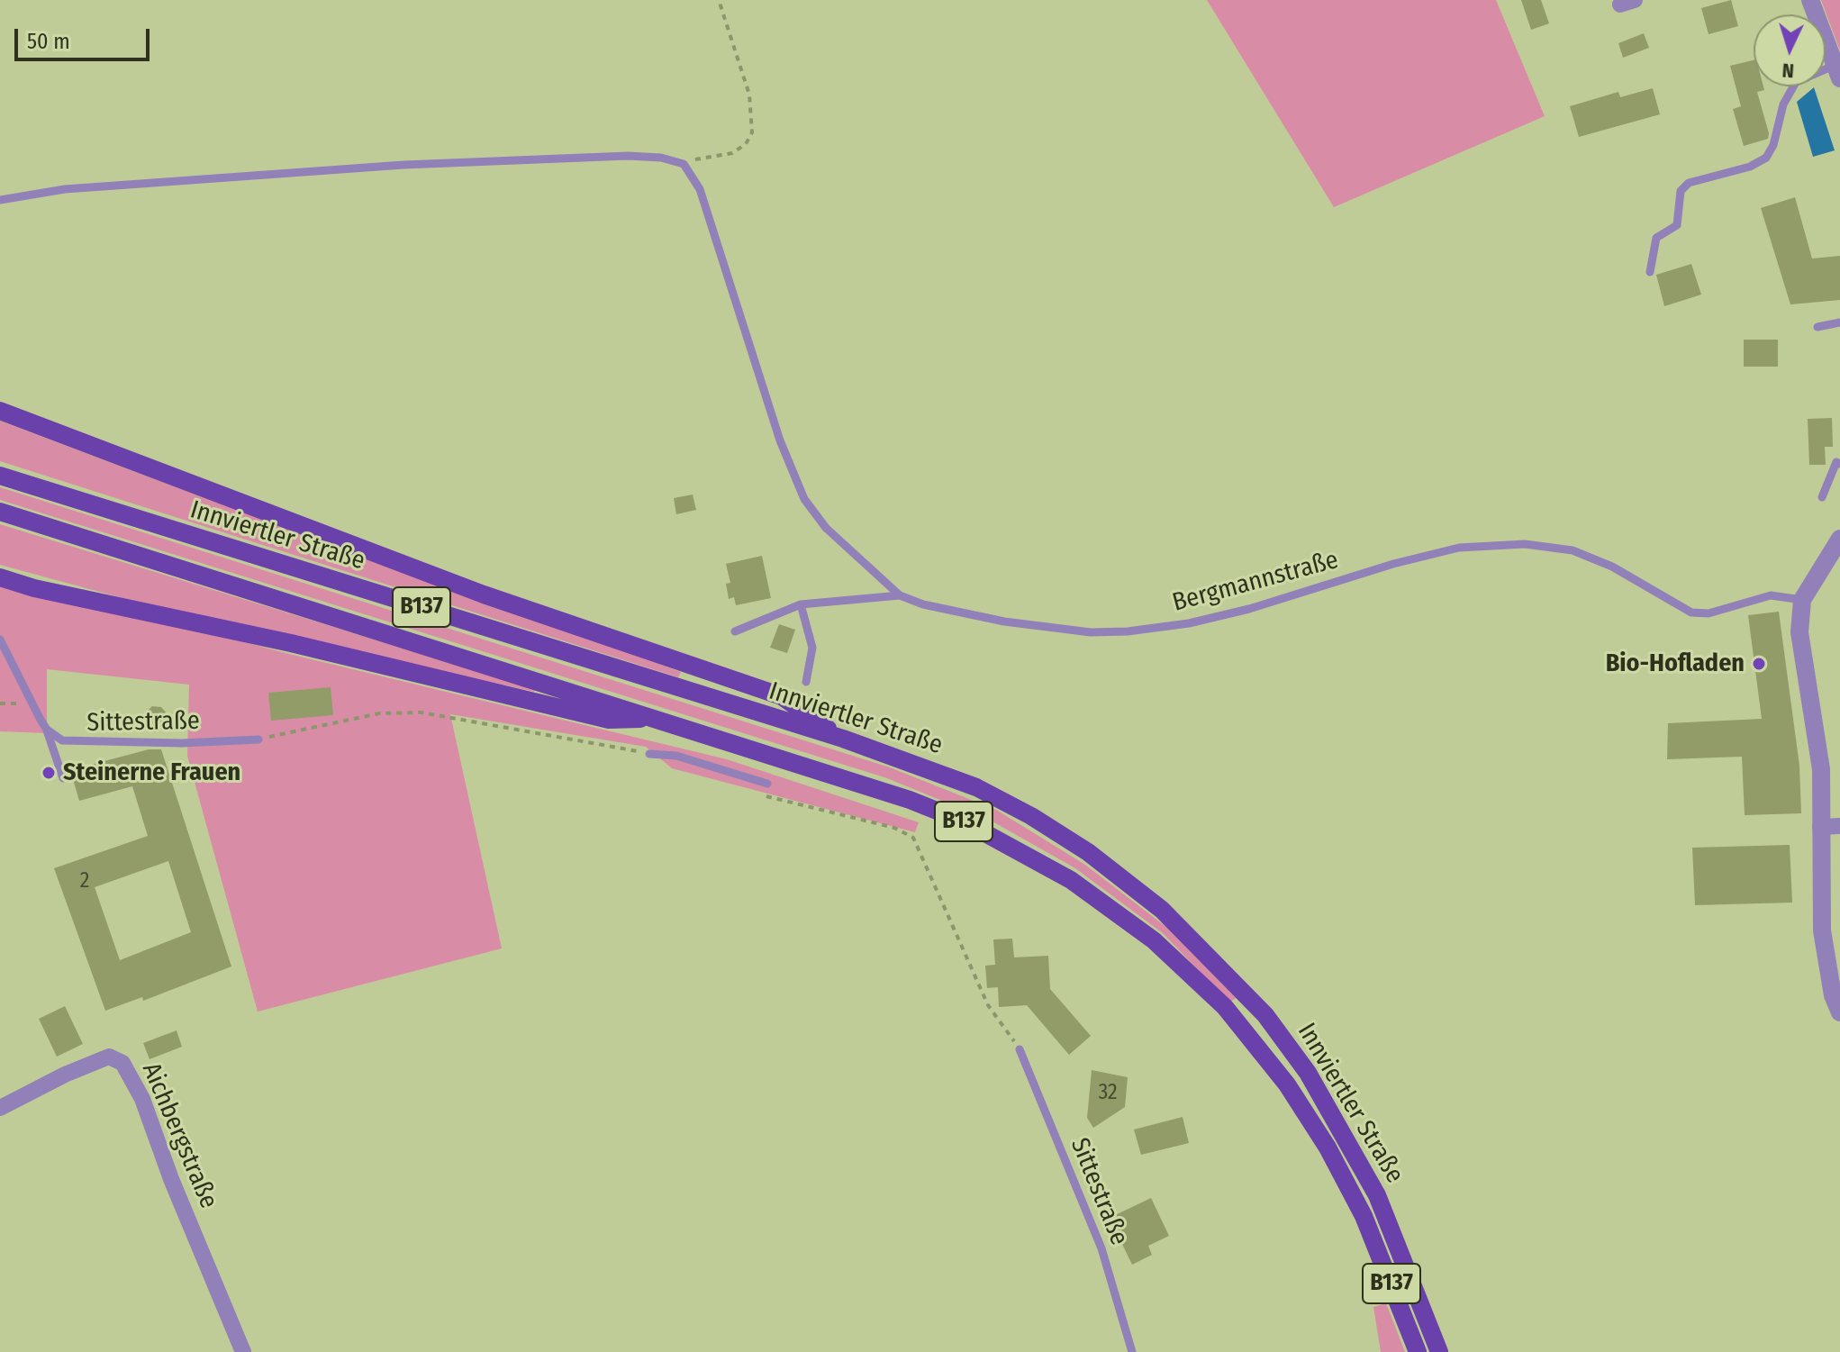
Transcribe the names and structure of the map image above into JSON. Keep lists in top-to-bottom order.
{
  "streets": {
    "main road": ["Innviertler Straße", "B137"],
    "street": ["Aichbergstraße"],
    "lane": ["Bergmannstraße", "Sittestraße"]
  },
  "places": ["Bio-Hofladen", "Steinerne Frauen"],
  "house_numbers": ["2", "32"],
  "scale_bar": "50 m",
  "north": "bottom"
}
